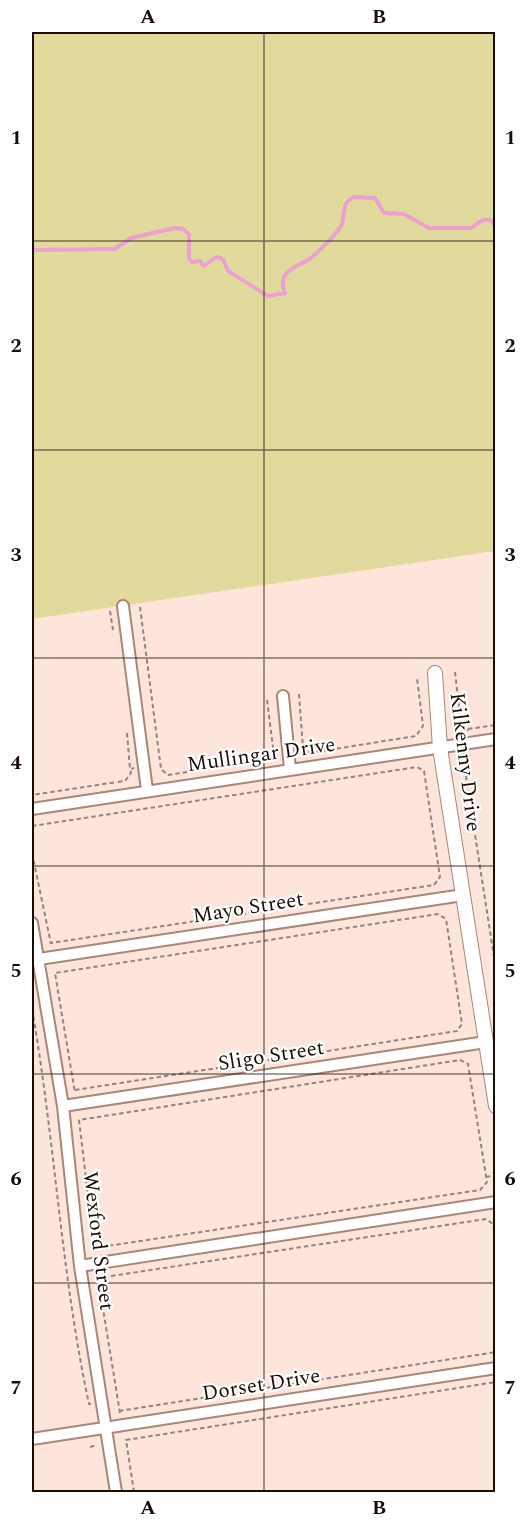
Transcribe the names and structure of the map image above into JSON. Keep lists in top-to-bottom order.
{
  "streets": {
    "street": [
      "Mullingar Drive",
      "Kilkenny Drive",
      "Mayo Street",
      "Sligo Street",
      "Wexford Street",
      "Dorset Drive"
    ]
  },
  "crossings": [
    ["Mullingar Drive", "Kilkenny Drive"],
    ["Kilkenny Drive", "Mayo Street"],
    ["Kilkenny Drive", "Sligo Street"],
    ["Mayo Street", "Wexford Street"],
    ["Sligo Street", "Wexford Street"],
    ["Wexford Street", "Dorset Drive"]
  ],
  "grid": {
    "columns": ["A", "B"],
    "rows": [
      "1",
      "2",
      "3",
      "4",
      "5",
      "6",
      "7"
    ]
  }
}
